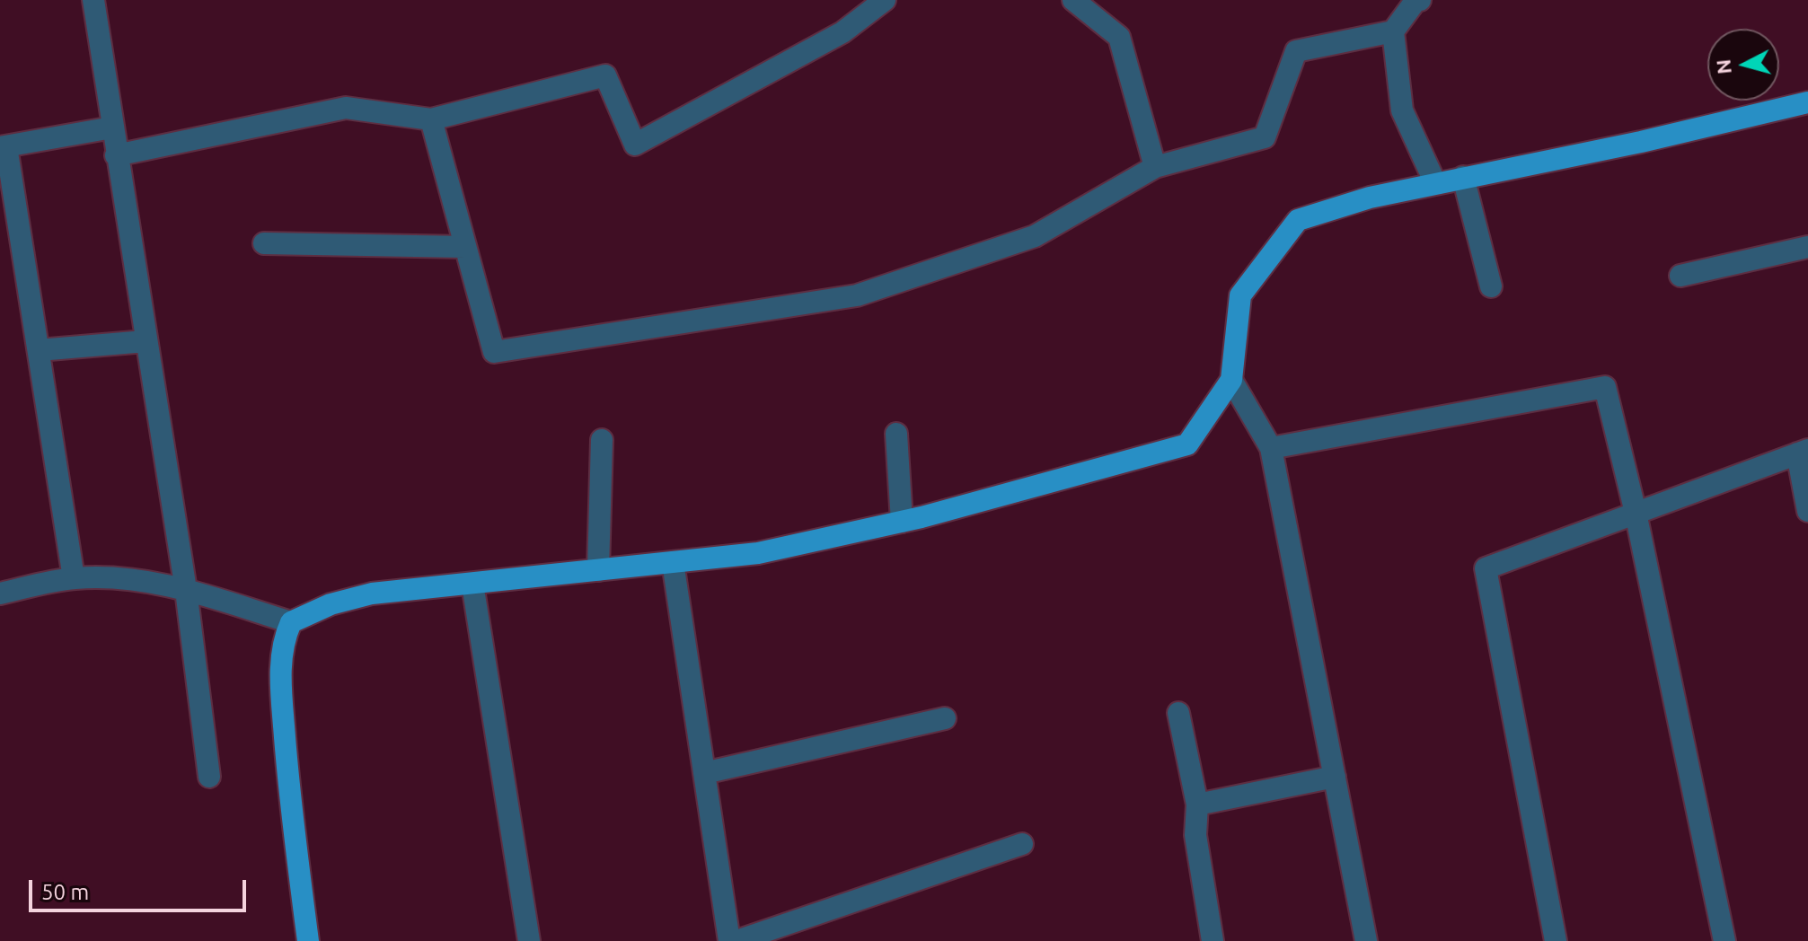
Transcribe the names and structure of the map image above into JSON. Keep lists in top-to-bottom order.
{
  "scale_bar": "50 m",
  "north": "left"
}
